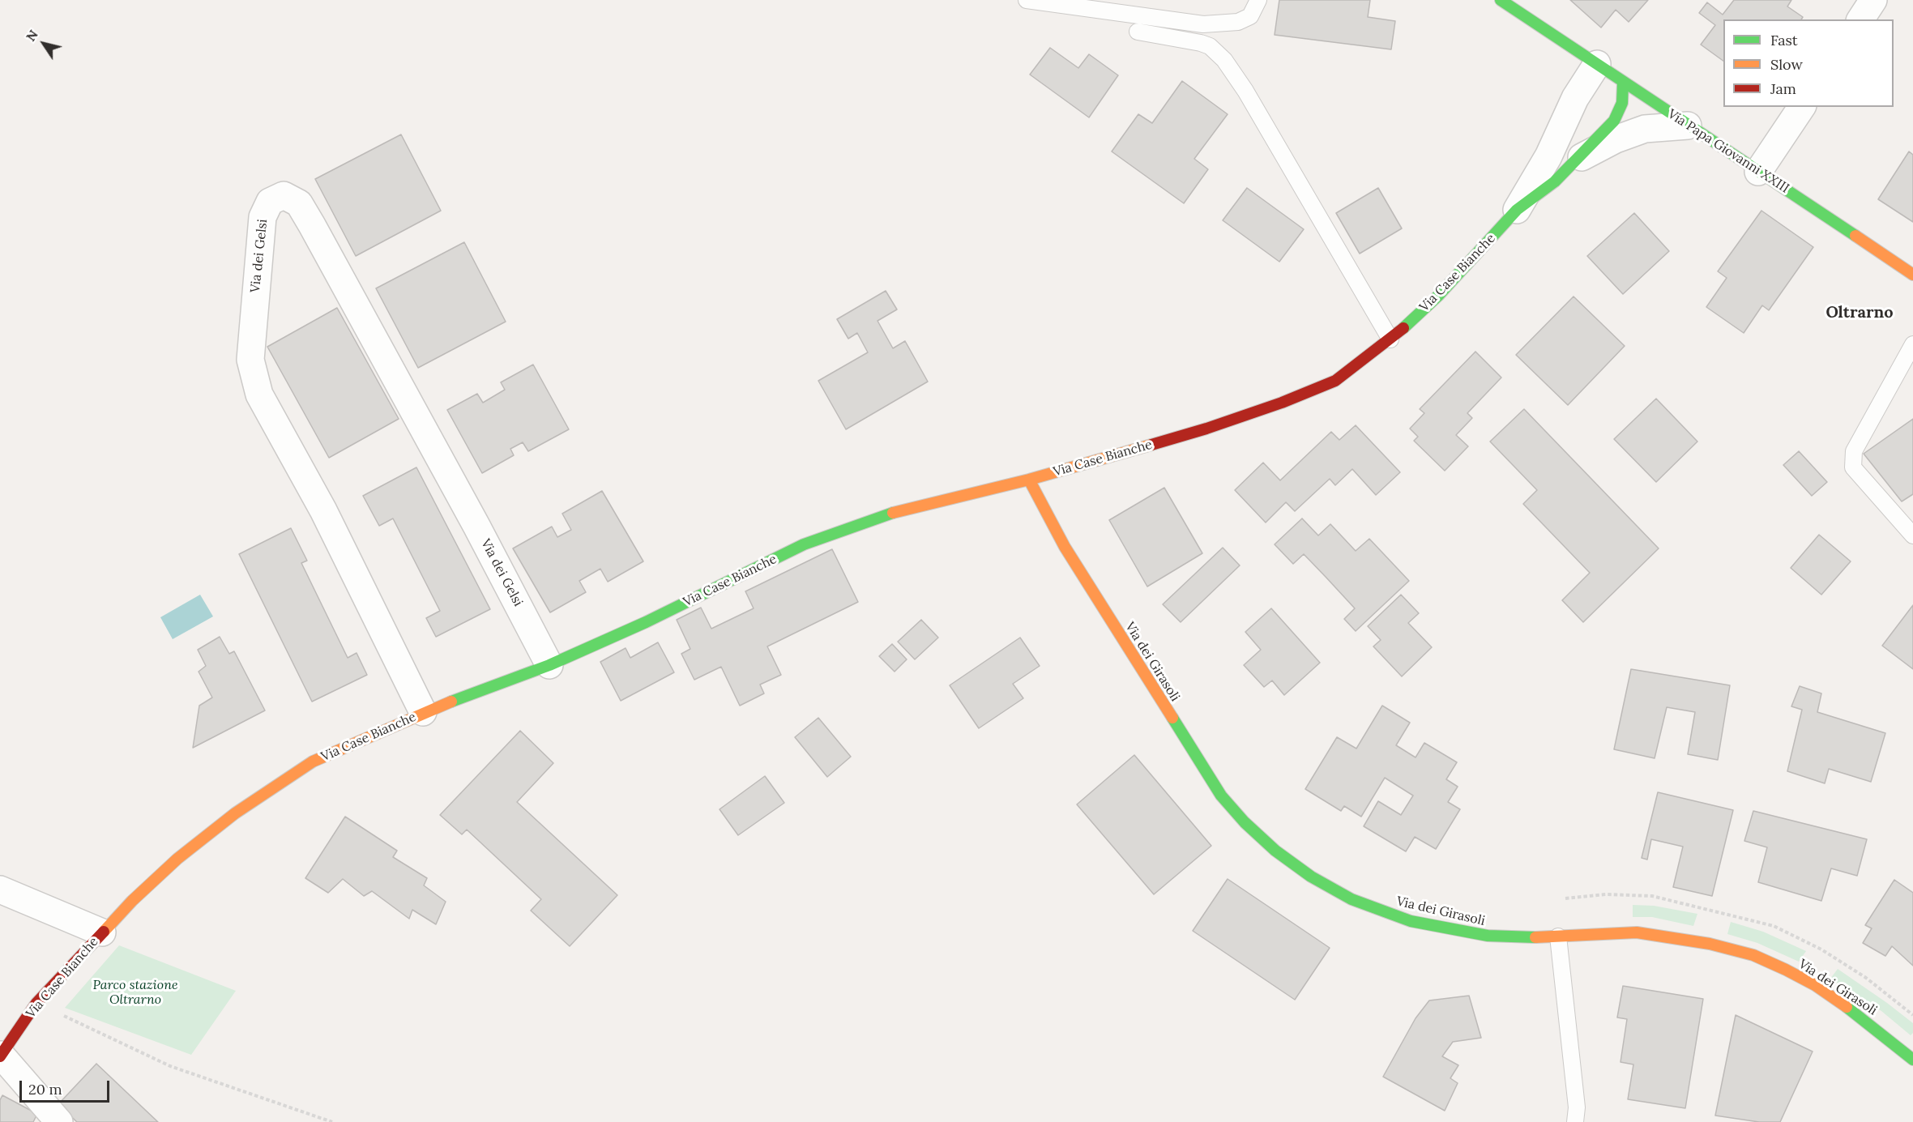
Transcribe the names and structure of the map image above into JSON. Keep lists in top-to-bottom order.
{
  "streets": {
    "street": [
      "Via Papa Giovanni XXIII",
      "Via dei Gelsi",
      "Via Case Bianche",
      "Via dei Girasoli"
    ]
  },
  "crossings": [
    ["Via Papa Giovanni XXIII", "Via Case Bianche"],
    ["Via dei Gelsi", "Via Case Bianche"],
    ["Via Case Bianche", "Via dei Girasoli"]
  ],
  "districts": ["Oltrarno"],
  "parks": ["Parco stazione Oltrarno"],
  "legend": ["Fast", "Slow", "Jam"],
  "scale_bar": "20 m",
  "north": "top left"
}
